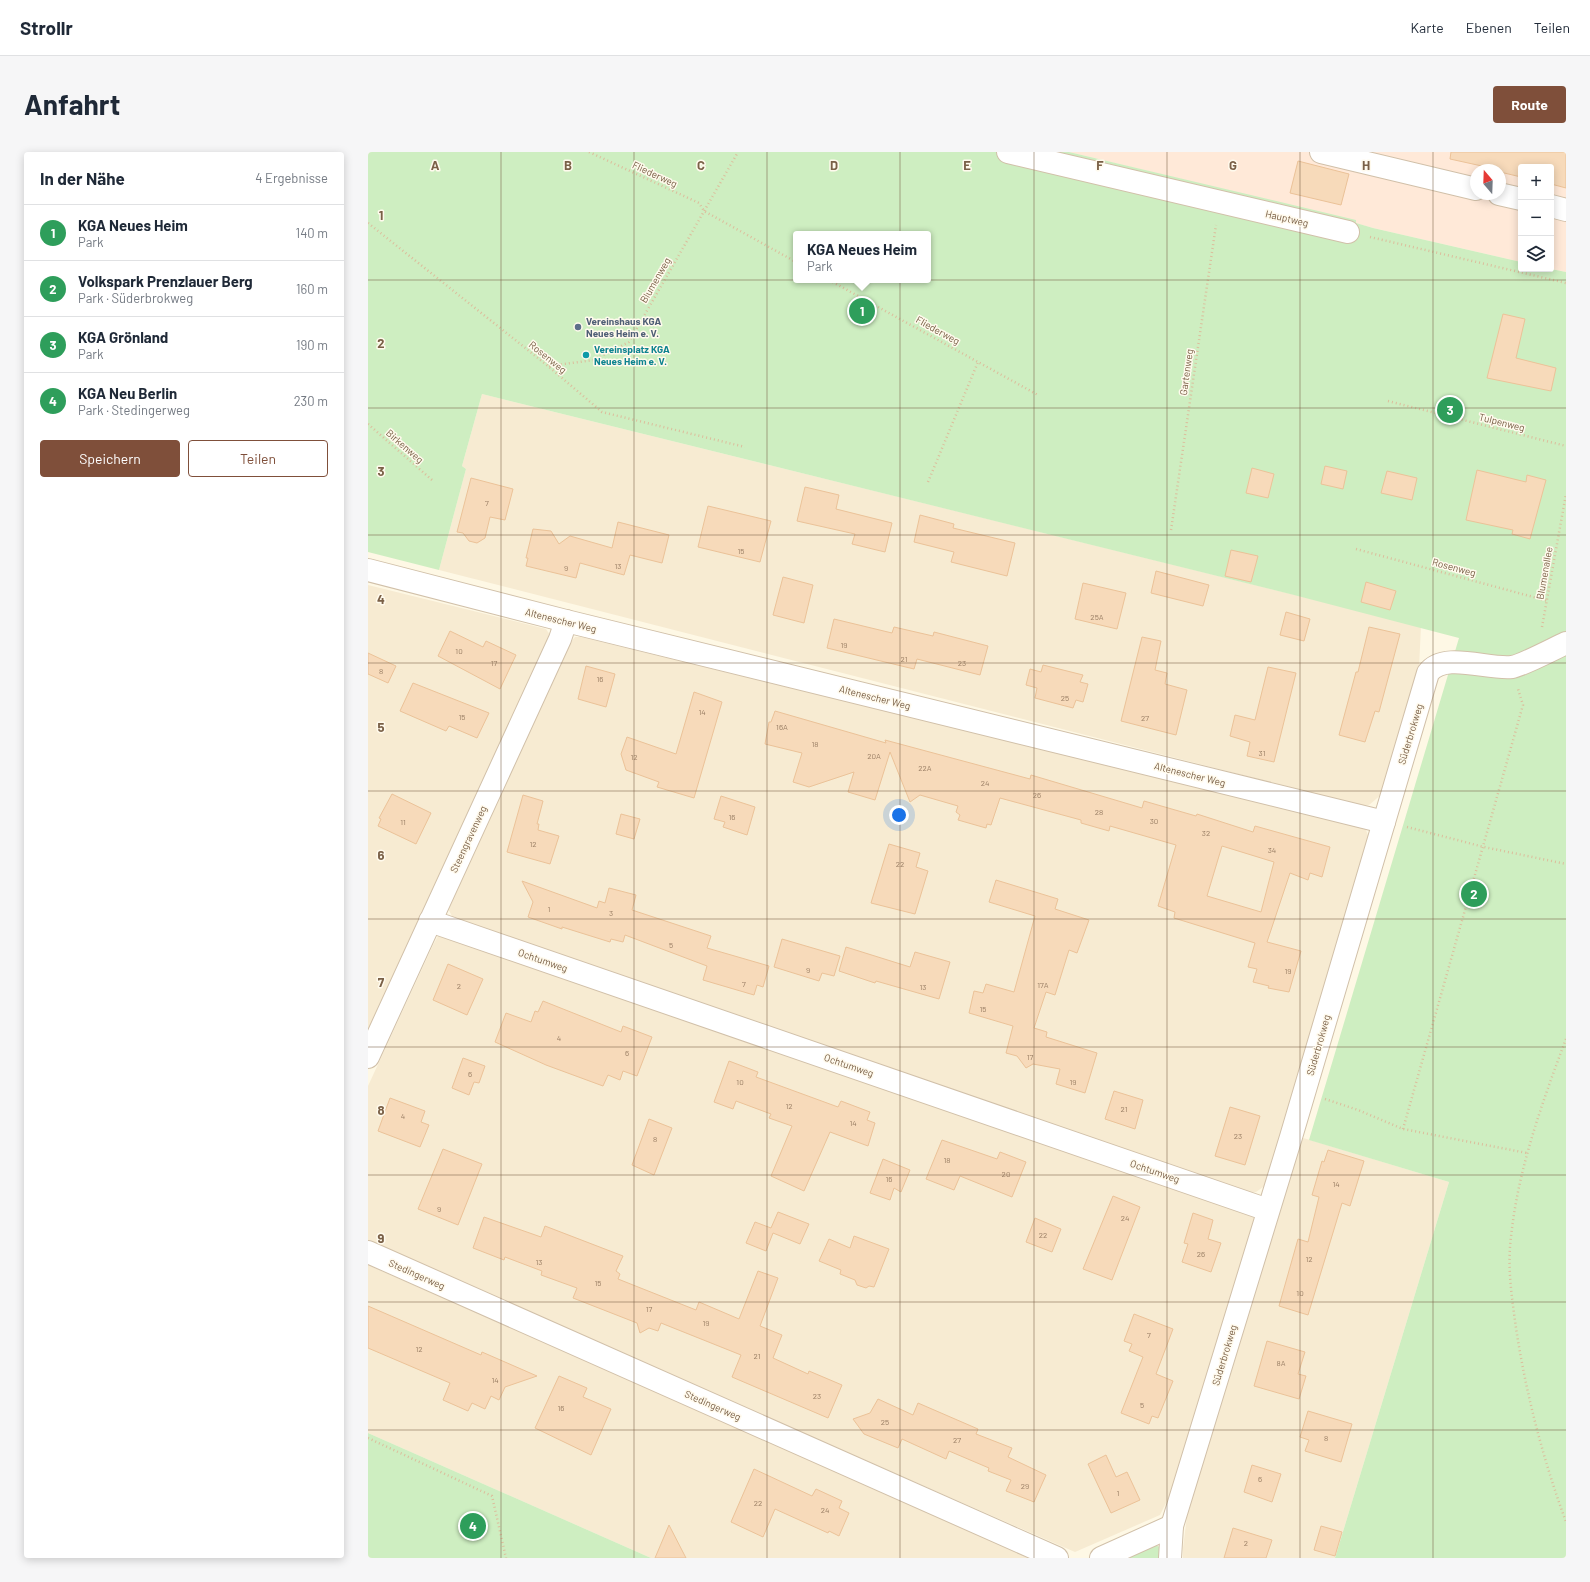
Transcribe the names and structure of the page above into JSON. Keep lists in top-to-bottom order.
{
  "streets": {
    "street": [
      "Hauptweg",
      "Altenescher Weg",
      "Süderbrokweg",
      "Steengravenweg",
      "Ochtumweg",
      "Stedingerweg"
    ],
    "path": [
      "Fliederweg",
      "Blumenweg",
      "Rosenweg",
      "Gartenweg",
      "Tulpenweg",
      "Birkenweg",
      "Blumenallee"
    ]
  },
  "crossings": [
    ["Fliederweg", "Blumenweg"],
    ["Blumenweg", "Rosenweg"],
    ["Rosenweg", "Blumenallee"],
    ["Blumenallee", "Süderbrokweg"],
    ["Altenescher Weg", "Süderbrokweg"],
    ["Altenescher Weg", "Steengravenweg"],
    ["Süderbrokweg", "Ochtumweg"],
    ["Steengravenweg", "Ochtumweg"]
  ],
  "places": ["Vereinshaus KGA Neues Heim e. V.", "Vereinsplatz KGA Neues Heim e. V."],
  "house_numbers": [
    "7",
    "15",
    "13",
    "9",
    "25A",
    "19",
    "10",
    "21",
    "17",
    "23",
    "8",
    "16",
    "25",
    "14",
    "15",
    "27",
    "16A",
    "18",
    "31",
    "20A",
    "12",
    "22A",
    "24",
    "26",
    "28",
    "16",
    "30",
    "11",
    "32",
    "12",
    "34",
    "22",
    "1",
    "3",
    "5",
    "9",
    "19",
    "7",
    "17A",
    "2",
    "13",
    "15",
    "4",
    "6",
    "17",
    "6",
    "10",
    "19",
    "12",
    "21",
    "4",
    "14",
    "23",
    "8",
    "18",
    "20",
    "16",
    "14",
    "9",
    "24",
    "22",
    "26",
    "12",
    "13",
    "15",
    "10",
    "17",
    "19",
    "7",
    "12",
    "21",
    "8A",
    "14",
    "23",
    "5",
    "16",
    "25",
    "8",
    "27",
    "6",
    "29",
    "1",
    "22",
    "24",
    "2"
  ],
  "north": "top",
  "page": {
    "header": "Strollr",
    "nav": ["Karte", "Ebenen", "Teilen"],
    "buttons": [
      "Route",
      ["Speichern", "Teilen"]
    ],
    "title": "Anfahrt",
    "heading": ["In der Nähe", "4 Ergebnisse"],
    "map_buttons": ["+", "−"],
    "list": [
      {
        "mark": "1",
        "name": "KGA Neues Heim",
        "note": "Park",
        "value": "140 m"
      },
      {
        "mark": "2",
        "name": "Volkspark Prenzlauer Berg",
        "note": "Park · Süderbrokweg",
        "value": "160 m"
      },
      {
        "mark": "3",
        "name": "KGA Grönland",
        "note": "Park",
        "value": "190 m"
      },
      {
        "mark": "4",
        "name": "KGA Neu Berlin",
        "note": "Park · Stedingerweg",
        "value": "230 m"
      }
    ],
    "popup": ["KGA Neues Heim", "Park"],
    "pins": [
      "1",
      "3",
      "2",
      "4"
    ]
  },
  "grid": {
    "columns": [
      "A",
      "B",
      "C",
      "D",
      "E",
      "F",
      "G",
      "H"
    ],
    "rows": [
      "1",
      "2",
      "3",
      "4",
      "5",
      "6",
      "7",
      "8",
      "9"
    ]
  }
}
